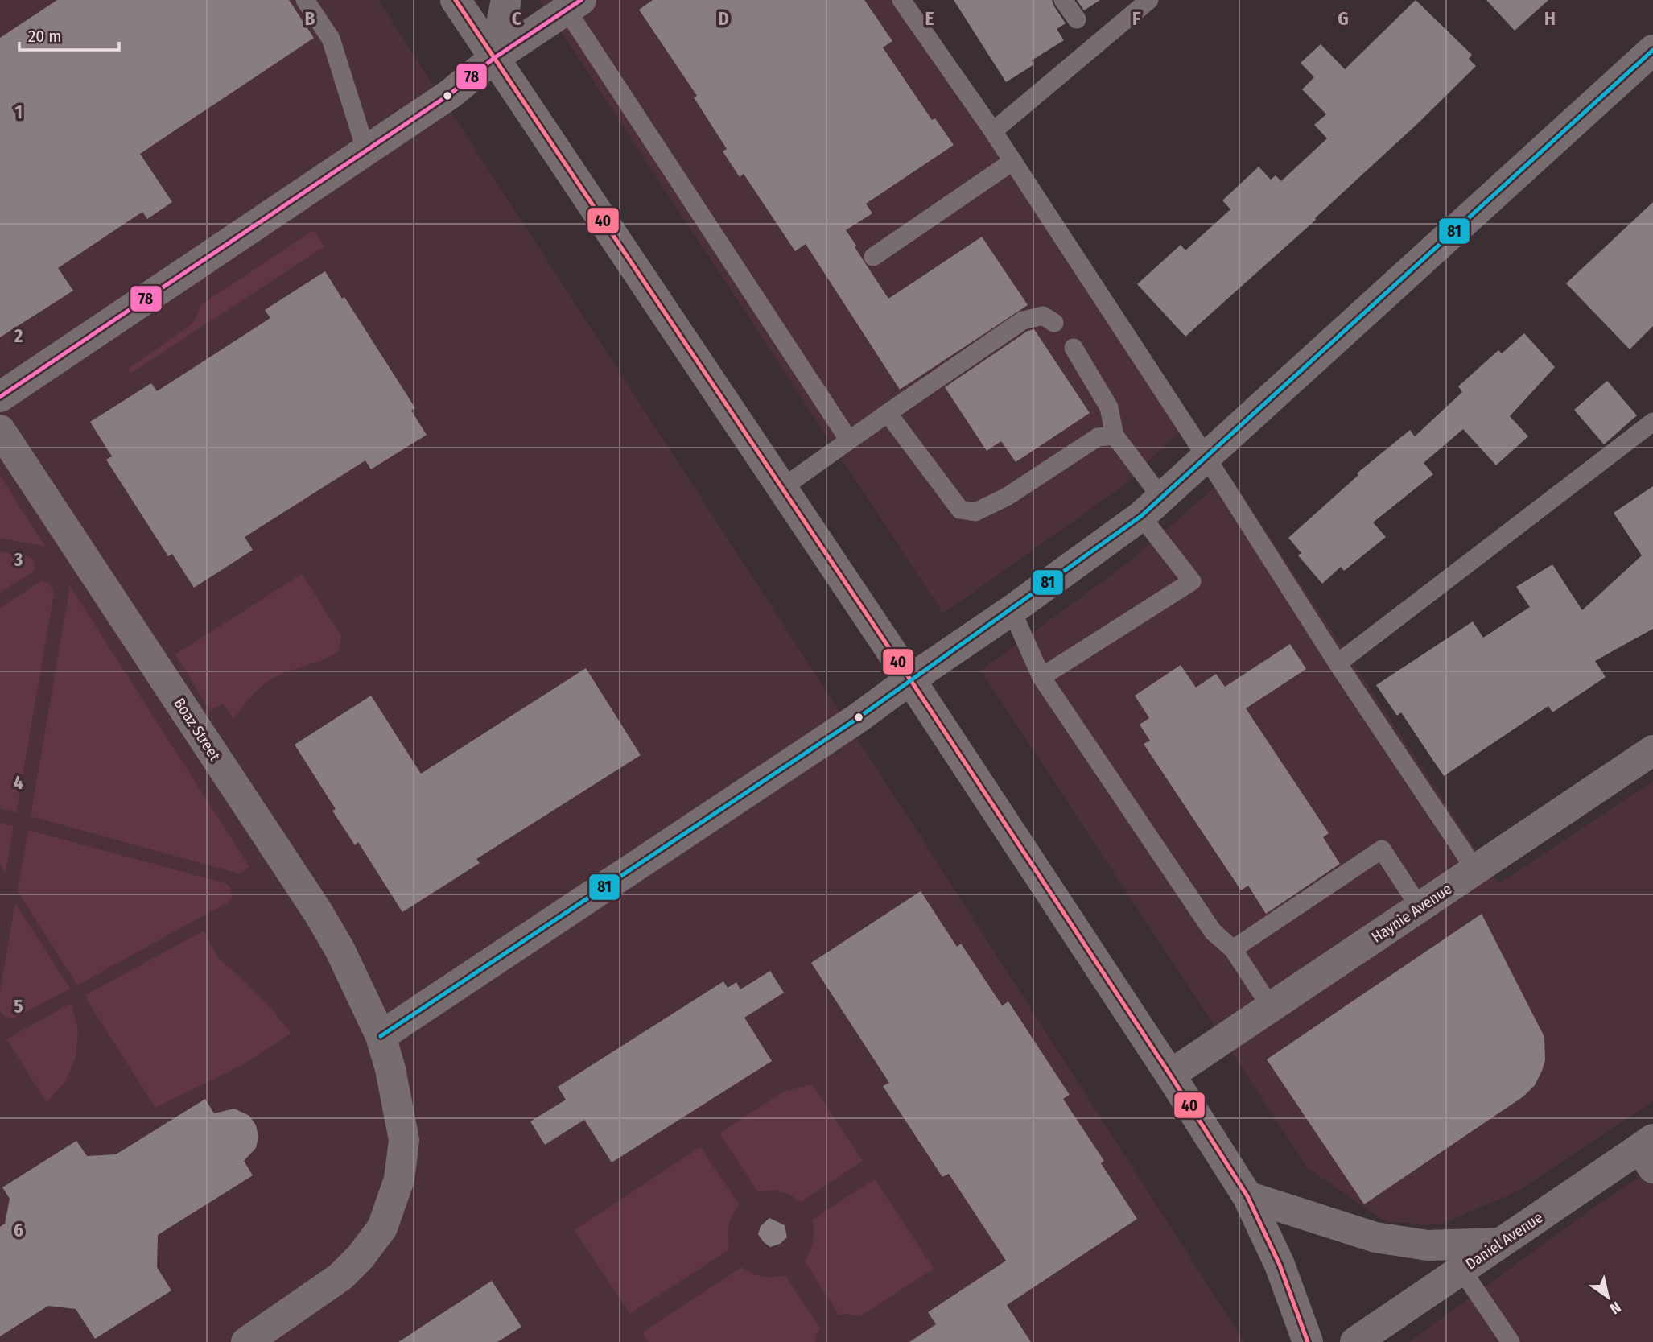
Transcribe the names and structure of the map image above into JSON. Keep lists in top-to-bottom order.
{
  "streets": {
    "street": ["Boaz Street", "Haynie Avenue", "Daniel Avenue"]
  },
  "lines": ["transit line 40", "transit line 78", "transit line 81"],
  "scale_bar": "20 m",
  "north": "bottom right",
  "grid": {
    "columns": [
      "B",
      "C",
      "D",
      "E",
      "F",
      "G",
      "H"
    ],
    "rows": [
      "1",
      "2",
      "3",
      "4",
      "5",
      "6"
    ]
  }
}
